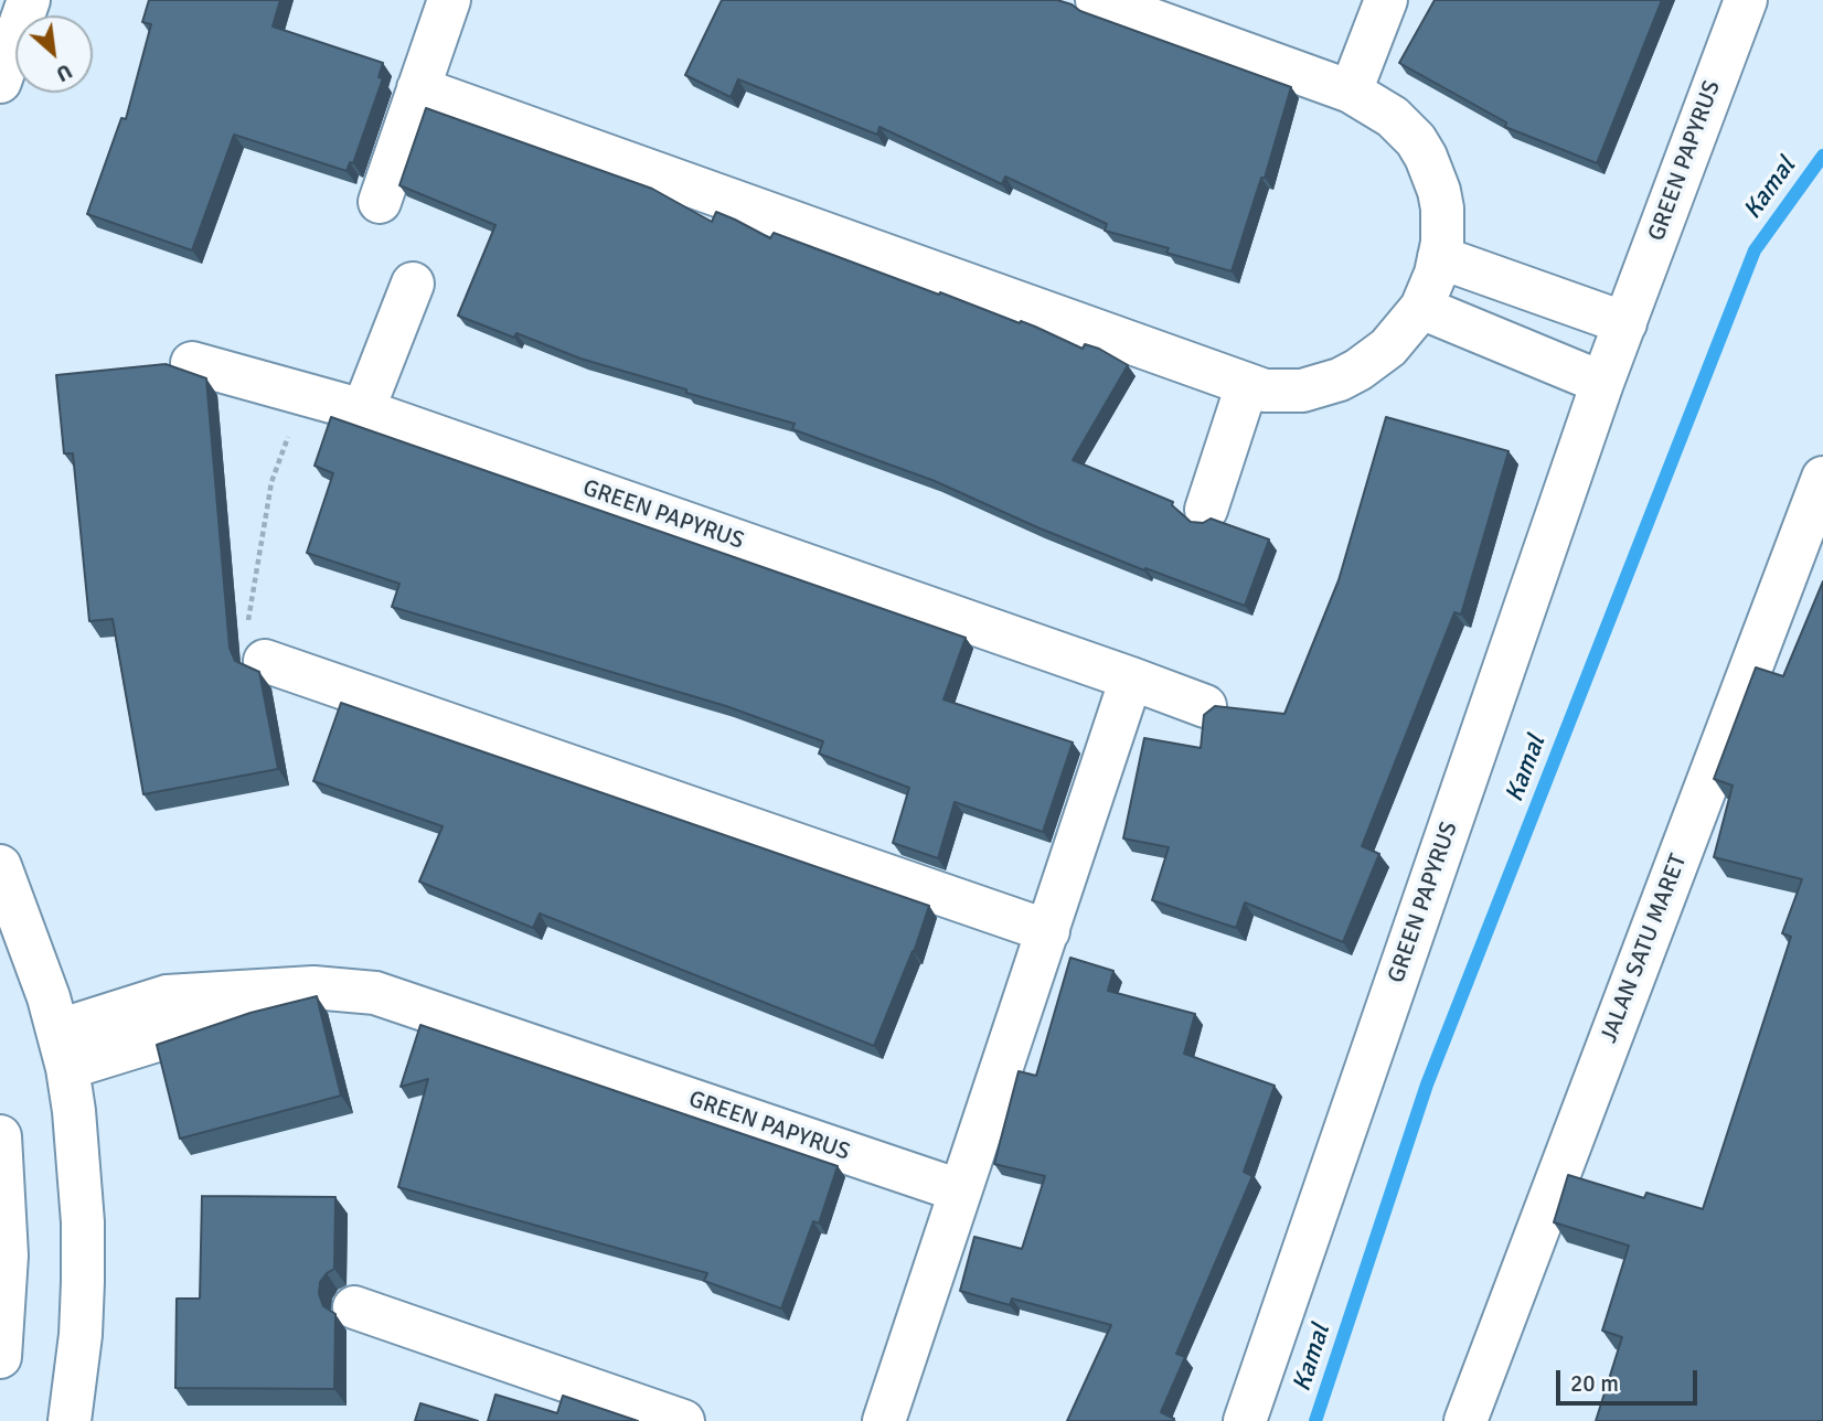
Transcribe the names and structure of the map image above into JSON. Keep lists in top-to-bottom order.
{
  "streets": {
    "street": ["GREEN PAPYRUS", "JALAN SATU MARET"]
  },
  "water": ["Kamal"],
  "scale_bar": "20 m",
  "north": "bottom right"
}
